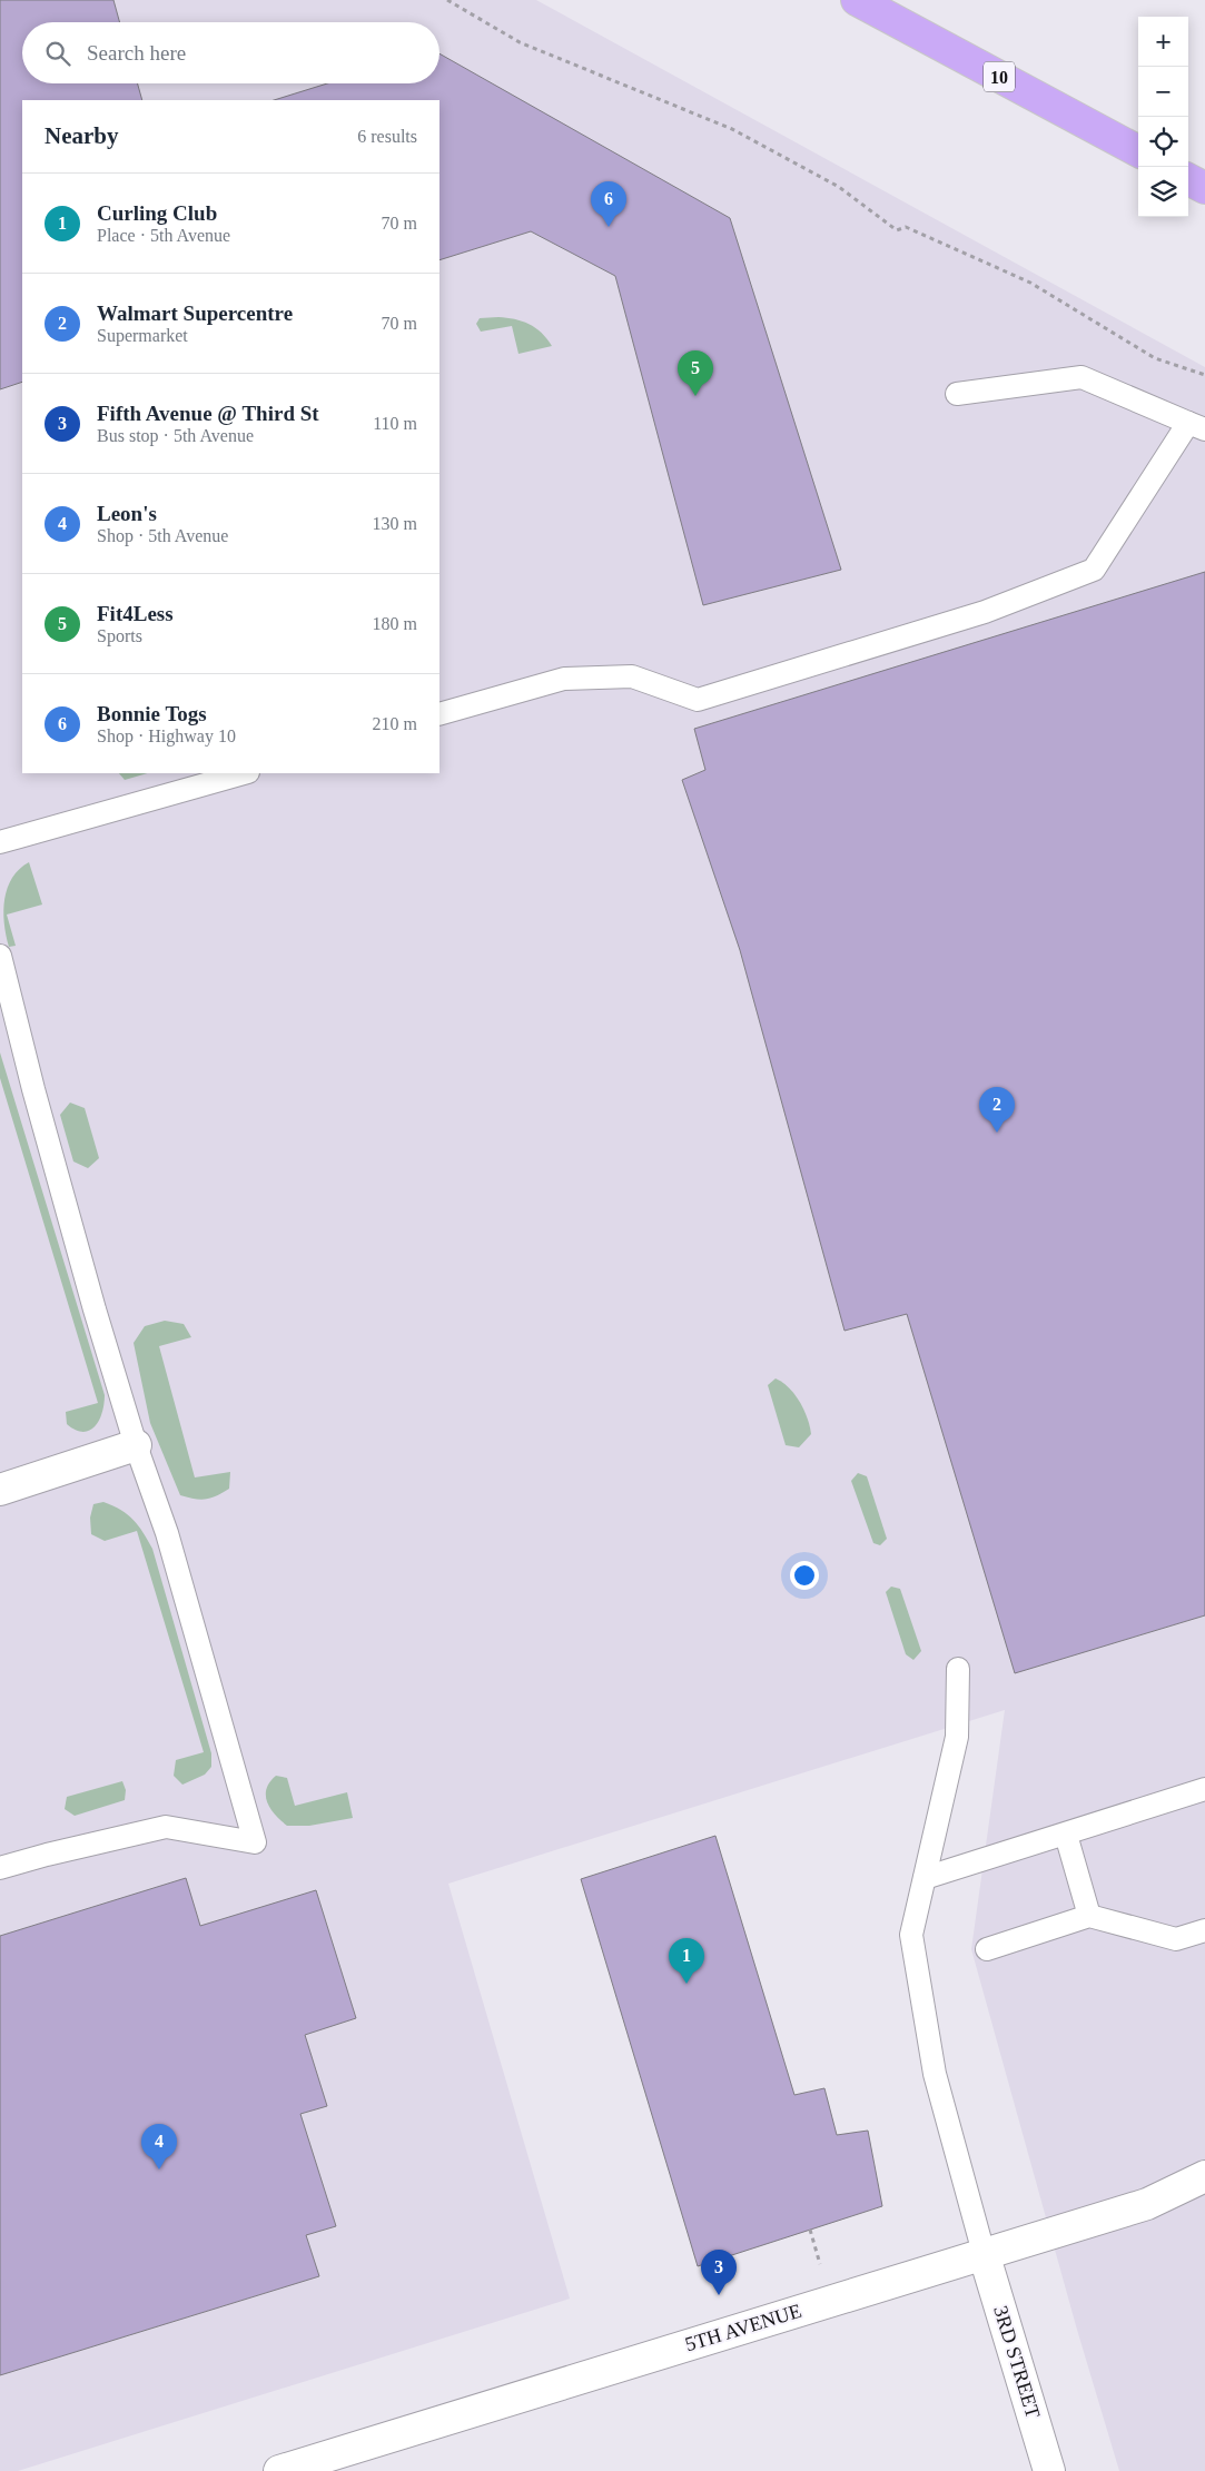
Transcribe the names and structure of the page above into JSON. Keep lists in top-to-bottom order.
{
  "streets": {
    "highway": ["10"],
    "street": ["5TH AVENUE", "3RD STREET"]
  },
  "crossings": [
    ["5TH AVENUE", "3RD STREET"]
  ],
  "page": {
    "map_buttons": ["+", "−"],
    "search": "Search here",
    "heading": ["Nearby", "6 results"],
    "list": [
      {
        "mark": "1",
        "name": "Curling Club",
        "note": "Place · 5th Avenue",
        "value": "70 m"
      },
      {
        "mark": "2",
        "name": "Walmart Supercentre",
        "note": "Supermarket",
        "value": "70 m"
      },
      {
        "mark": "3",
        "name": "Fifth Avenue @ Third St",
        "note": "Bus stop · 5th Avenue",
        "value": "110 m"
      },
      {
        "mark": "4",
        "name": "Leon's",
        "note": "Shop · 5th Avenue",
        "value": "130 m"
      },
      {
        "mark": "5",
        "name": "Fit4Less",
        "note": "Sports",
        "value": "180 m"
      },
      {
        "mark": "6",
        "name": "Bonnie Togs",
        "note": "Shop · Highway 10",
        "value": "210 m"
      }
    ],
    "pins": [
      "6",
      "5",
      "2",
      "1",
      "4",
      "3"
    ]
  }
}
